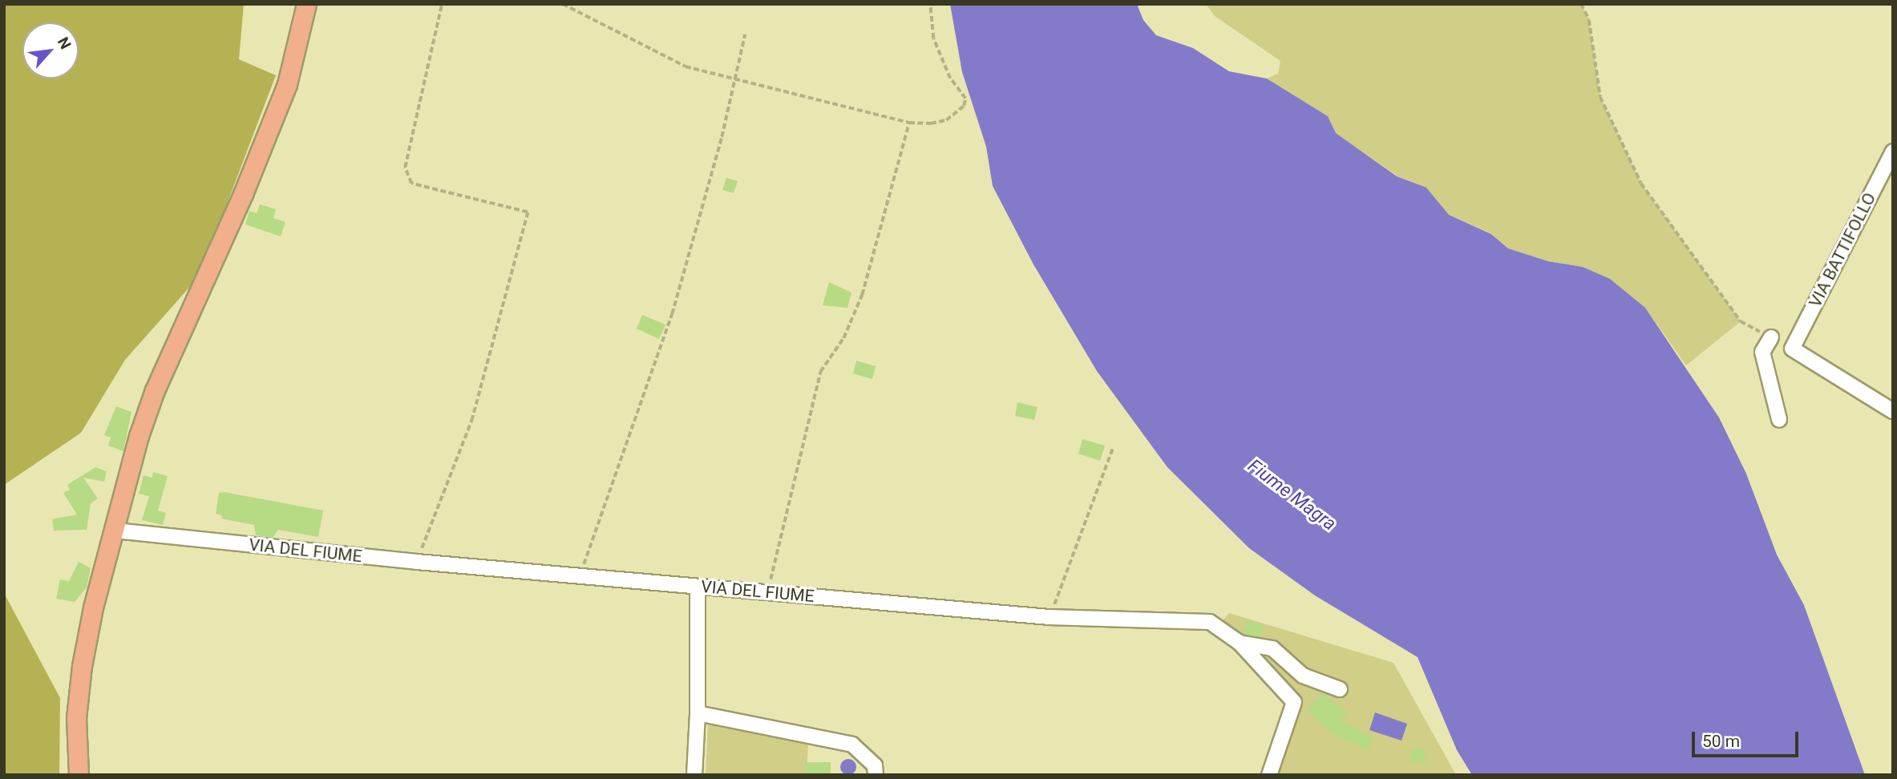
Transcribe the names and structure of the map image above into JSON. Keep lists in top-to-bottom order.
{
  "streets": {
    "street": ["VIA BATTIFOLLO", "VIA DEL FIUME"]
  },
  "water": ["Fiume Magra"],
  "scale_bar": "50 m",
  "north": "top right"
}
